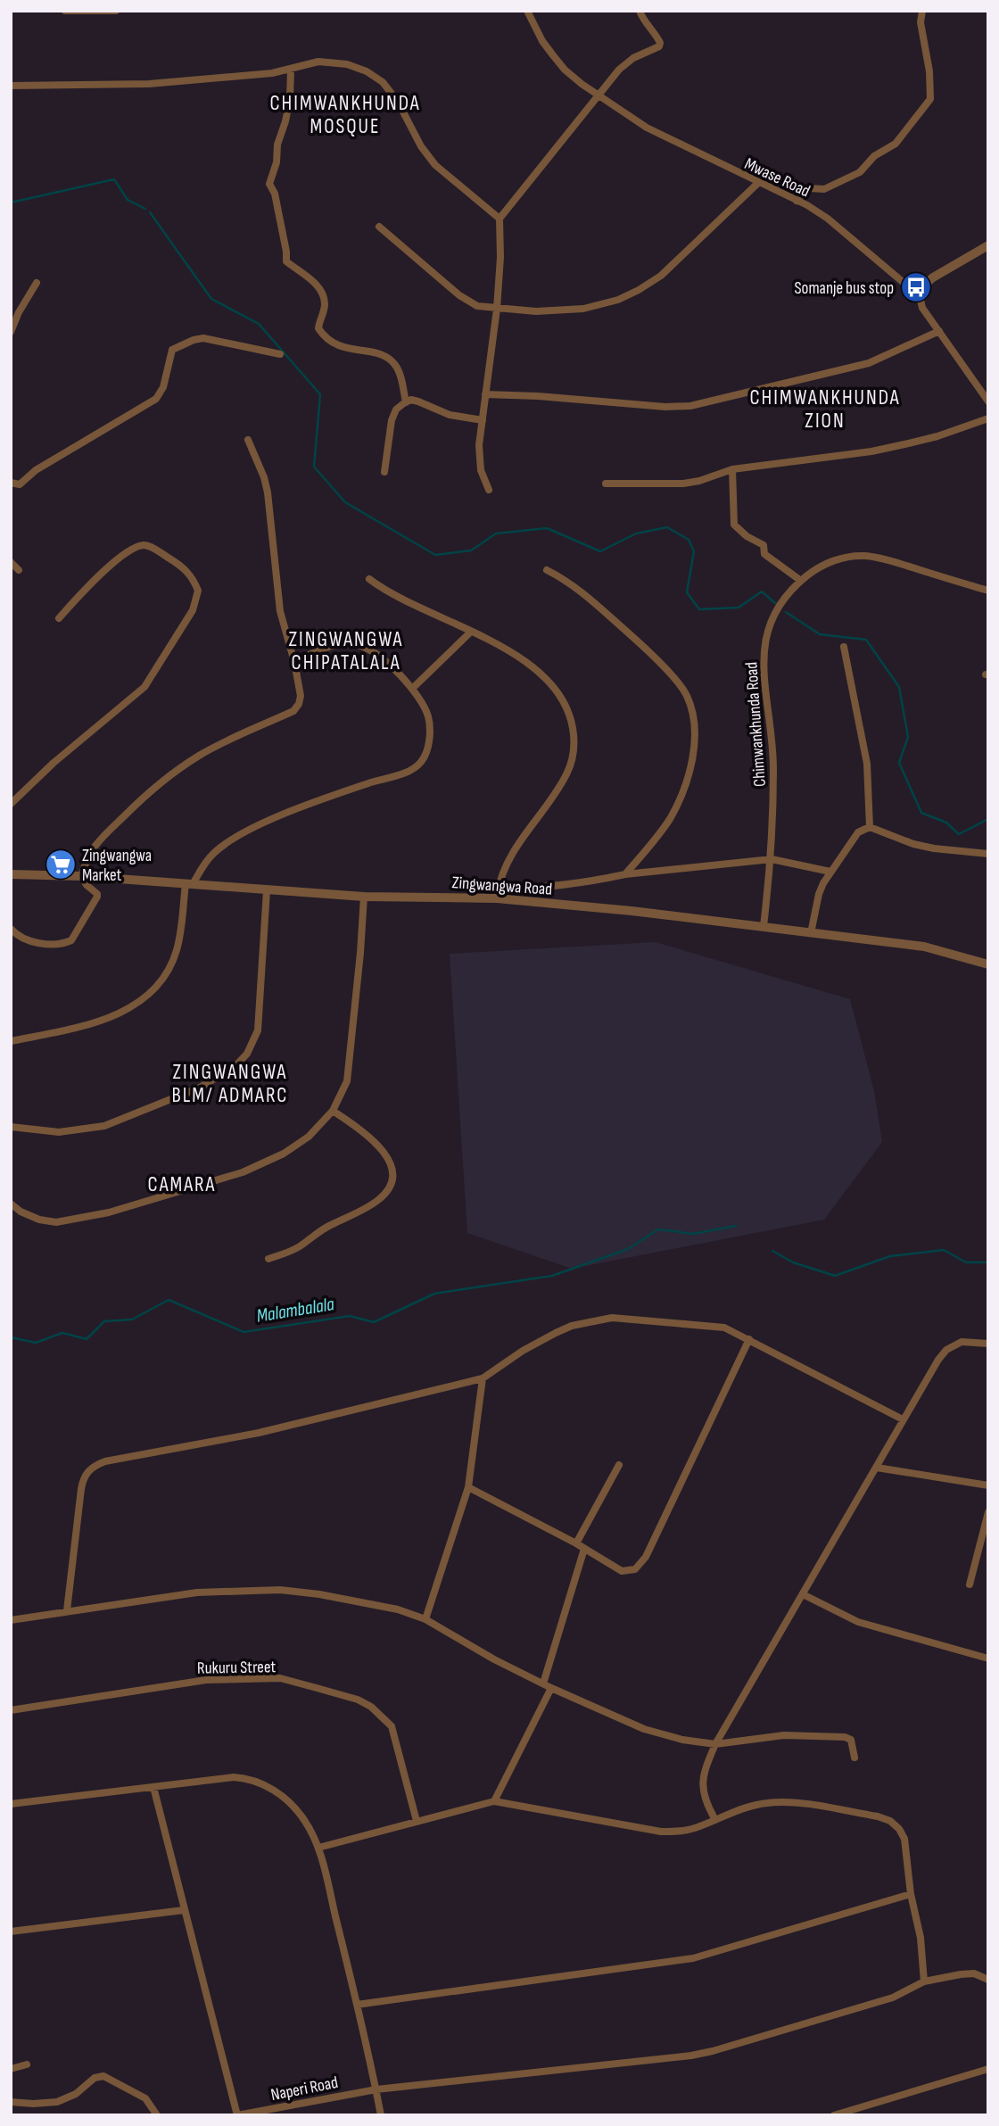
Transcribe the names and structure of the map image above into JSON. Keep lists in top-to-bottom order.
{
  "streets": {
    "street": [
      "Mwase Road",
      "Chimwankhunda Road",
      "Zingwangwa Road",
      "Rukuru Street",
      "Naperi Road"
    ]
  },
  "crossings": [
    ["Chimwankhunda Road", "Zingwangwa Road"]
  ],
  "districts": [
    "CHIMWANKHUNDA MOSQUE",
    "CHIMWANKHUNDA ZION",
    "ZINGWANGWA CHIPATALALA",
    "ZINGWANGWA BLM/ ADMARC",
    "CAMARA"
  ],
  "water": ["Malambalala"],
  "places": {
    "bus stop": ["Somanje bus stop"],
    "supermarket": ["Zingwangwa Market"]
  }
}
